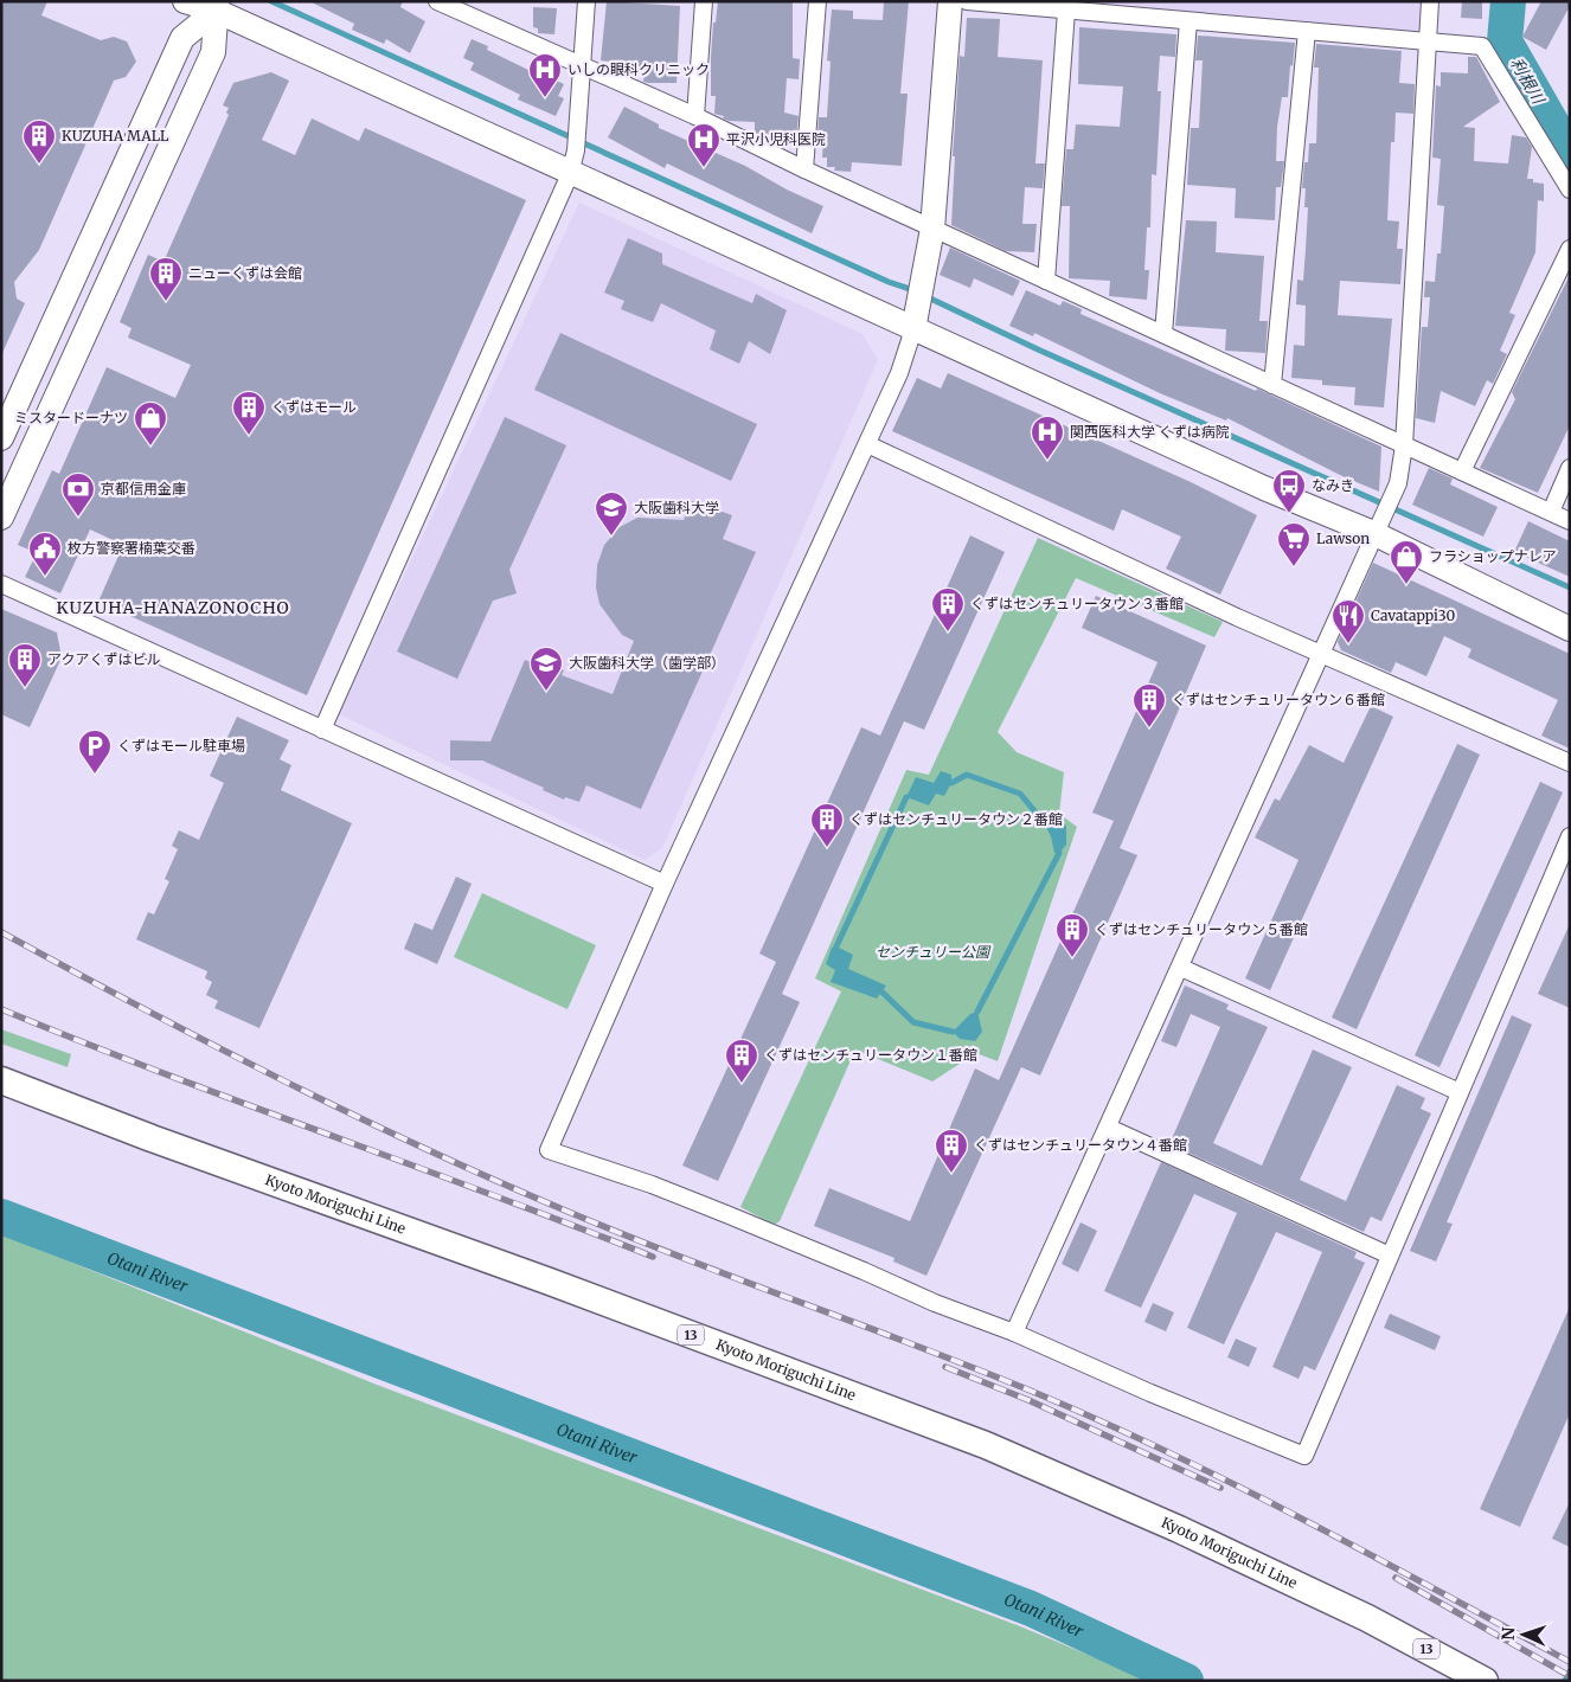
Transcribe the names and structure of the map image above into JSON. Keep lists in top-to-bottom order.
{
  "streets": {
    "main road": ["Kyoto Moriguchi Line", "13"]
  },
  "districts": ["KUZUHA-HANAZONOCHO"],
  "water": ["利根川", "Otani River"],
  "parks": ["センチュリー公園"],
  "places": {
    "hospital": ["いしの眼科クリニック", "平沢小児科医院", "関西医科大学 くずは病院"],
    "building": [
      "KUZUHA MALL",
      "ニューくずは会館",
      "くずはモール",
      "くずはセンチュリータウン３番館",
      "アクアくずはビル",
      "くずはセンチュリータウン６番館",
      "くずはセンチュリータウン２番館",
      "くずはセンチュリータウン５番館",
      "くずはセンチュリータウン１番館",
      "くずはセンチュリータウン４番館"
    ],
    "shop": ["ミスタードーナツ", "フラショップナレア"],
    "bus stop": ["なみき"],
    "bank": ["京都信用金庫"],
    "school or university": ["大阪歯科大学", "大阪歯科大学（歯学部）"],
    "supermarket": ["Lawson"],
    "public building": ["枚方警察署楠葉交番"],
    "restaurant": ["Cavatappi30"],
    "parking": ["くずはモール駐車場"]
  },
  "north": "left"
}
